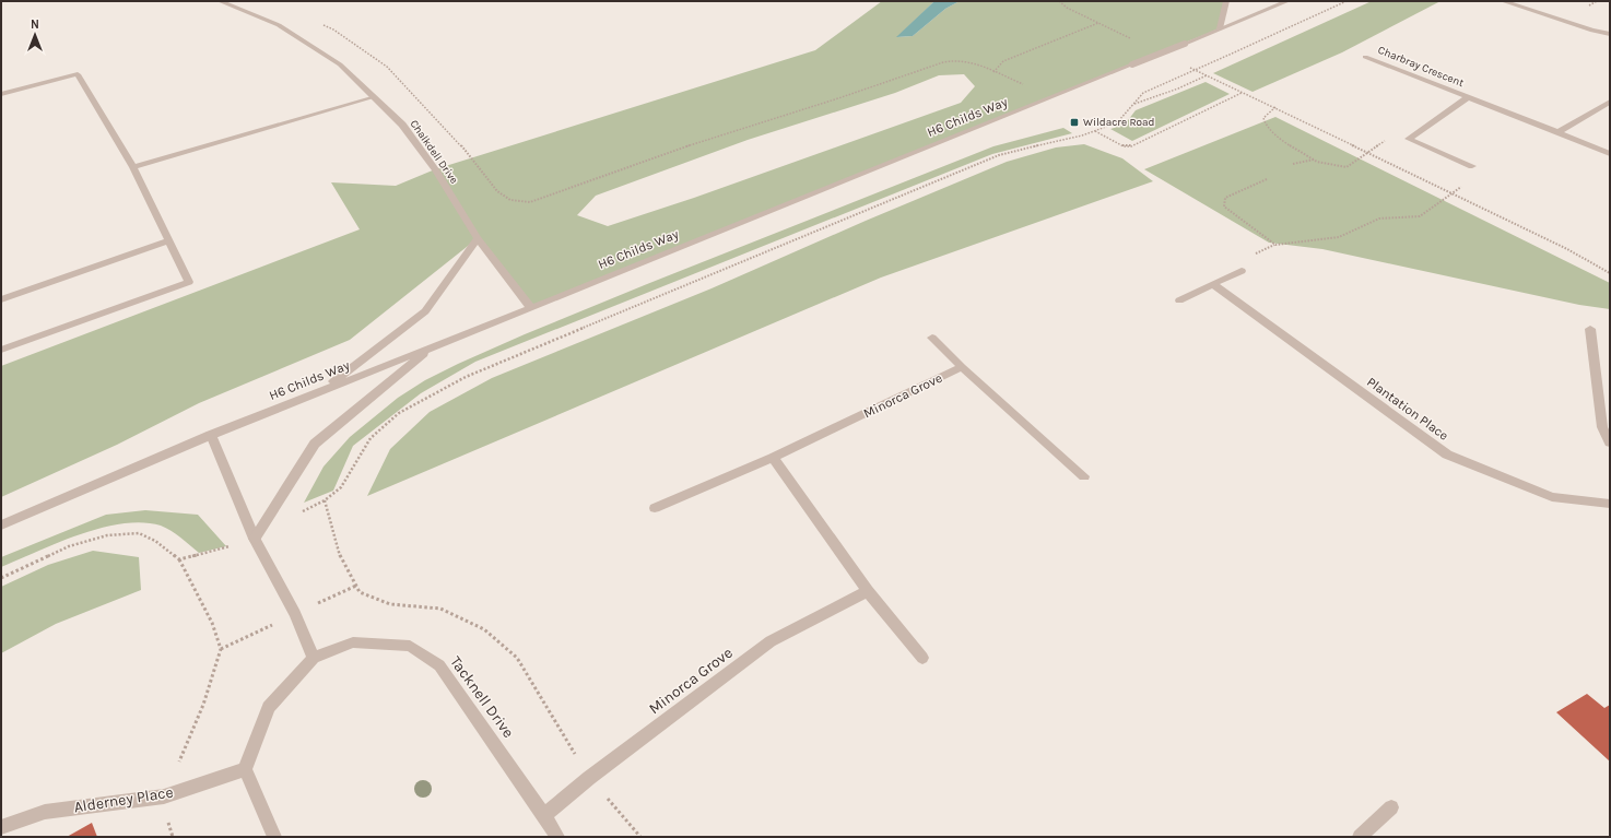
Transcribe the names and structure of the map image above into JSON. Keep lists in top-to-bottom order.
{
  "streets": {
    "street": [
      "Charbray Crescent",
      "H6 Childs Way",
      "Chalkdell Drive",
      "Minorca Grove",
      "Plantation Place",
      "Tacknell Drive",
      "Alderney Place"
    ]
  },
  "crossings": [
    ["H6 Childs Way", "Chalkdell Drive"],
    ["Minorca Grove", "Tacknell Drive"],
    ["Tacknell Drive", "Alderney Place"]
  ],
  "places": {
    "transit": ["Wildacre Road"]
  },
  "north": "top"
}
